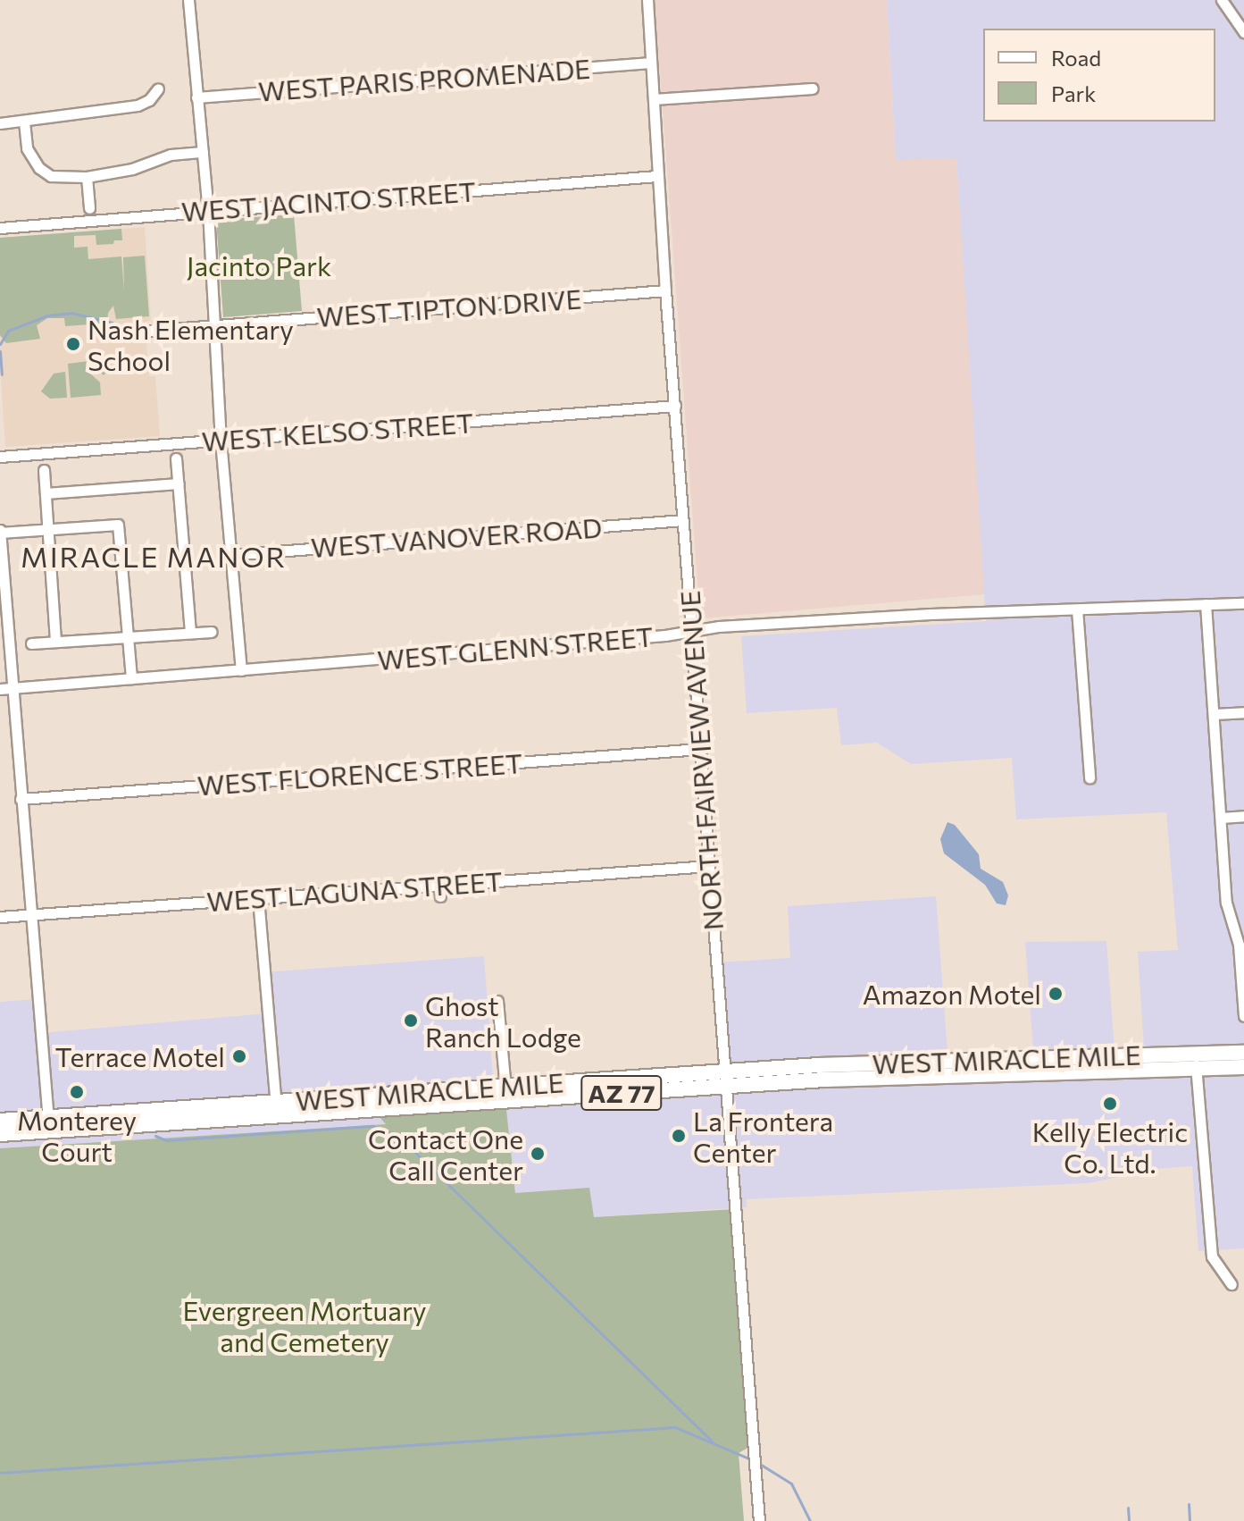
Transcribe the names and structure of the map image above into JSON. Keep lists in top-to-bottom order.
{
  "streets": {
    "highway": ["WEST MIRACLE MILE", "AZ 77"],
    "street": [
      "WEST PARIS PROMENADE",
      "WEST JACINTO STREET",
      "WEST TIPTON DRIVE",
      "WEST KELSO STREET",
      "WEST VANOVER ROAD",
      "WEST GLENN STREET",
      "NORTH FAIRVIEW AVENUE",
      "WEST FLORENCE STREET",
      "WEST LAGUNA STREET"
    ]
  },
  "crossings": [
    ["WEST PARIS PROMENADE", "NORTH FAIRVIEW AVENUE"],
    ["WEST JACINTO STREET", "NORTH FAIRVIEW AVENUE"],
    ["WEST TIPTON DRIVE", "NORTH FAIRVIEW AVENUE"],
    ["WEST KELSO STREET", "NORTH FAIRVIEW AVENUE"],
    ["WEST VANOVER ROAD", "NORTH FAIRVIEW AVENUE"],
    ["WEST GLENN STREET", "NORTH FAIRVIEW AVENUE"],
    ["NORTH FAIRVIEW AVENUE", "WEST FLORENCE STREET"],
    ["NORTH FAIRVIEW AVENUE", "WEST LAGUNA STREET"],
    ["NORTH FAIRVIEW AVENUE", "WEST MIRACLE MILE"]
  ],
  "districts": ["MIRACLE MANOR"],
  "parks": ["Jacinto Park", "Evergreen Mortuary and Cemetery"],
  "places": [
    "Nash Elementary School",
    "Amazon Motel",
    "Ghost Ranch Lodge",
    "Terrace Motel",
    "Monterey Court",
    "Kelly Electric Co. Ltd.",
    "La Frontera Center",
    "Contact One Call Center"
  ],
  "legend": ["Road", "Park"]
}
